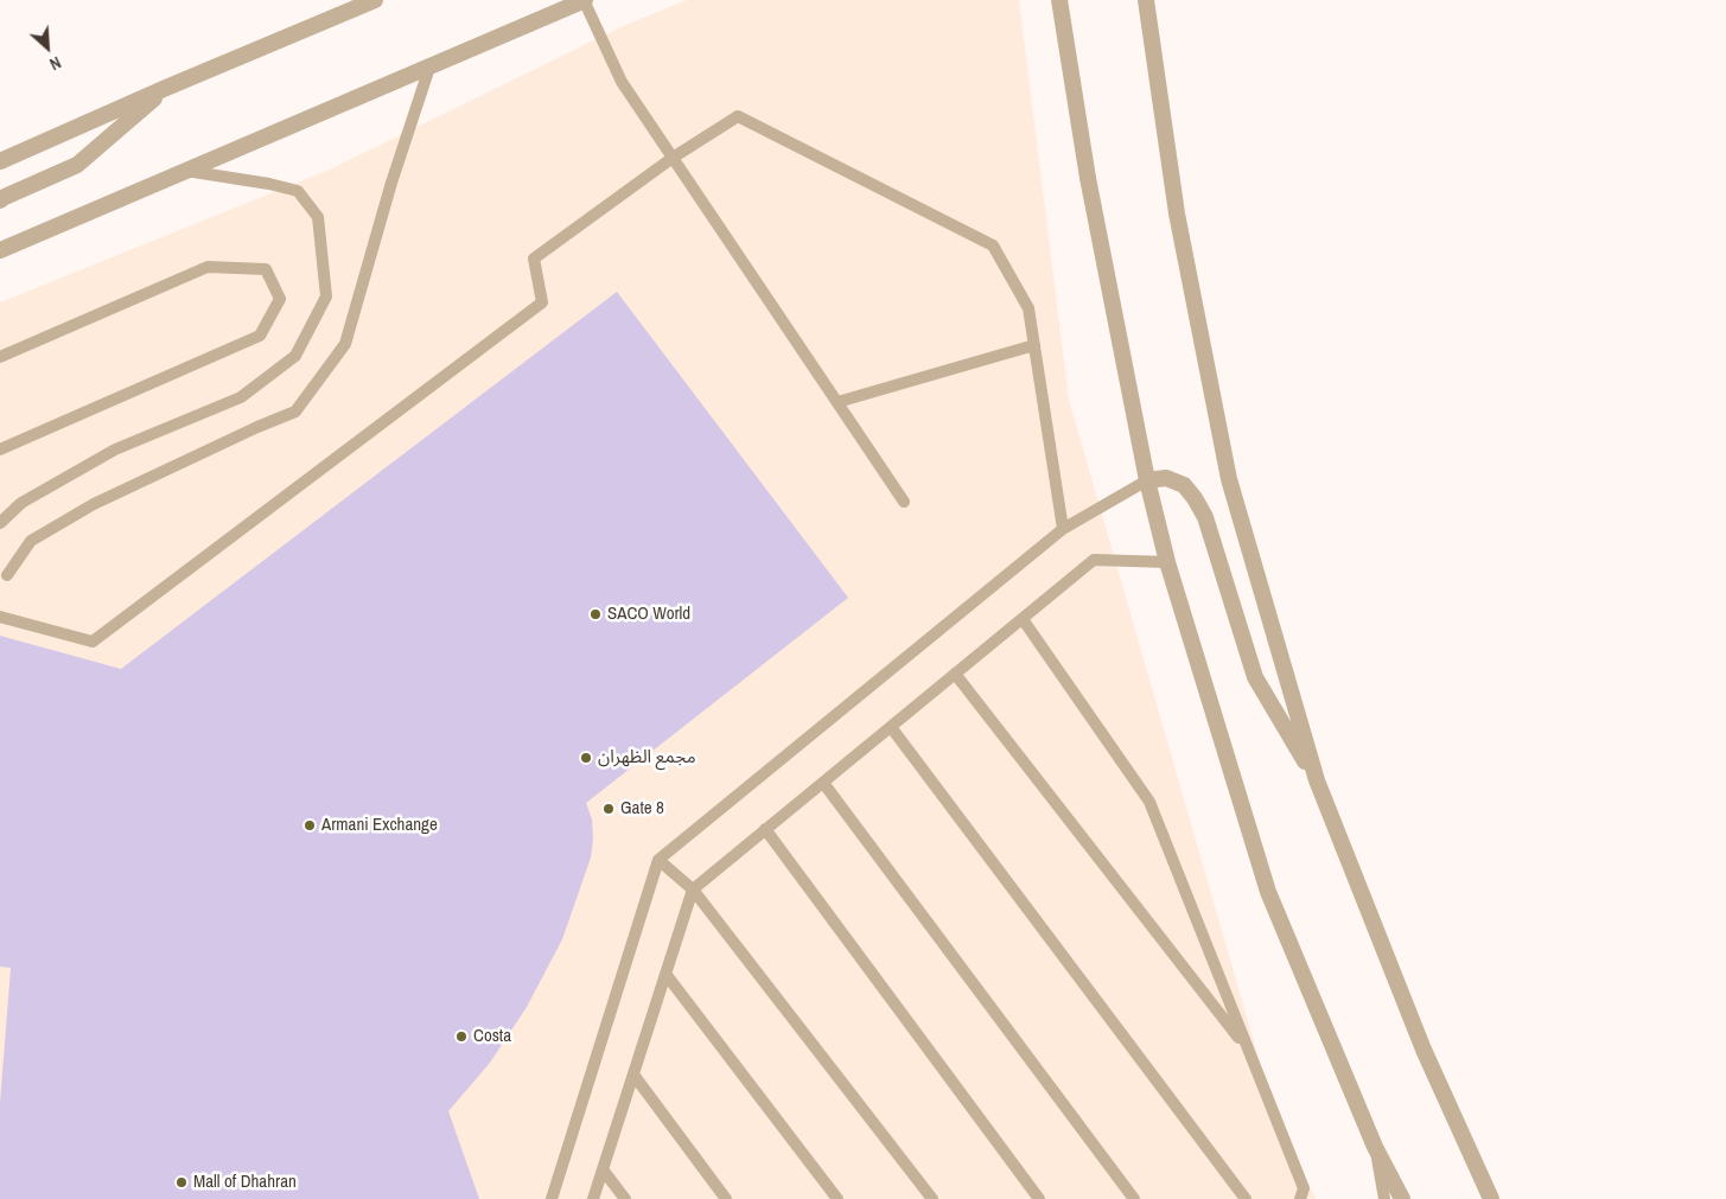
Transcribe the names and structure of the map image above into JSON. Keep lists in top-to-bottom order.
{
  "places": [
    "SACO World",
    "مجمع الظهران",
    "Gate 8",
    "Armani Exchange",
    "Costa",
    "Mall of Dhahran"
  ],
  "north": "bottom right"
}
